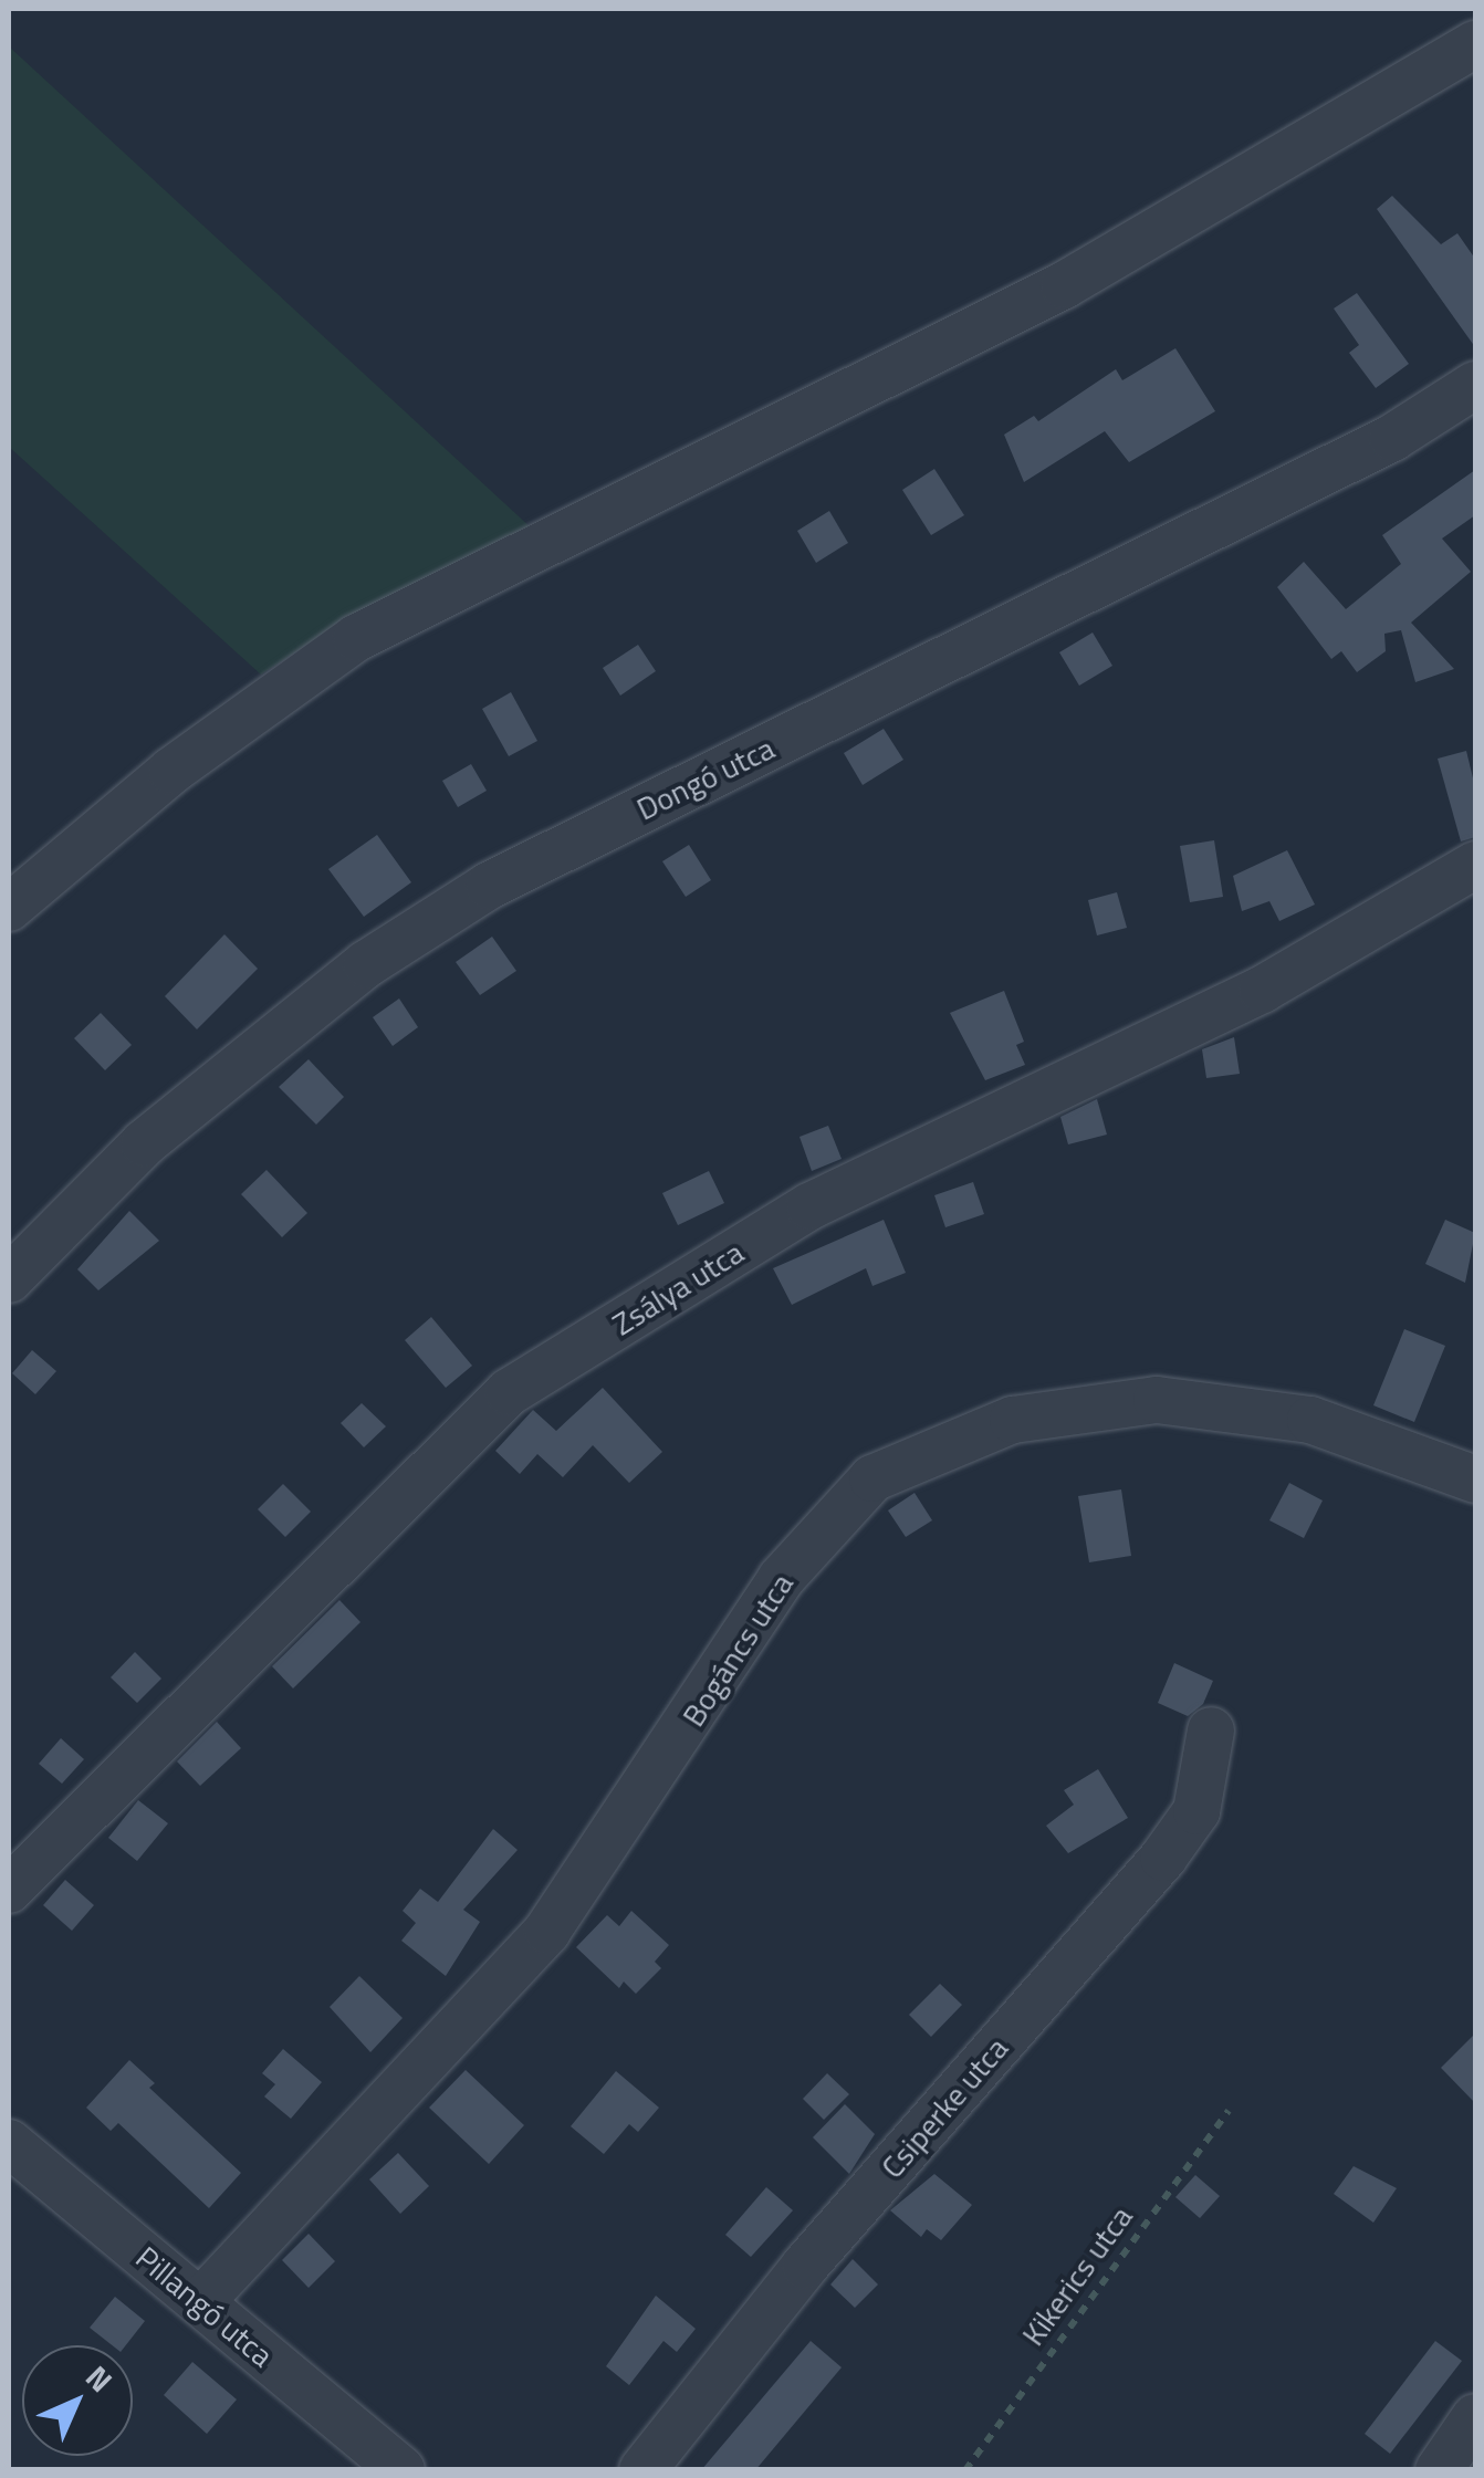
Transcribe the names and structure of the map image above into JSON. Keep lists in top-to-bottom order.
{
  "streets": {
    "street": [
      "Dongó utca",
      "Zsálya utca",
      "Bogáncs utca",
      "Csiperke utca",
      "Pillangó utca"
    ],
    "path": ["Kikerics utca"]
  },
  "crossings": [
    ["Bogáncs utca", "Pillangó utca"]
  ],
  "north": "top right"
}
